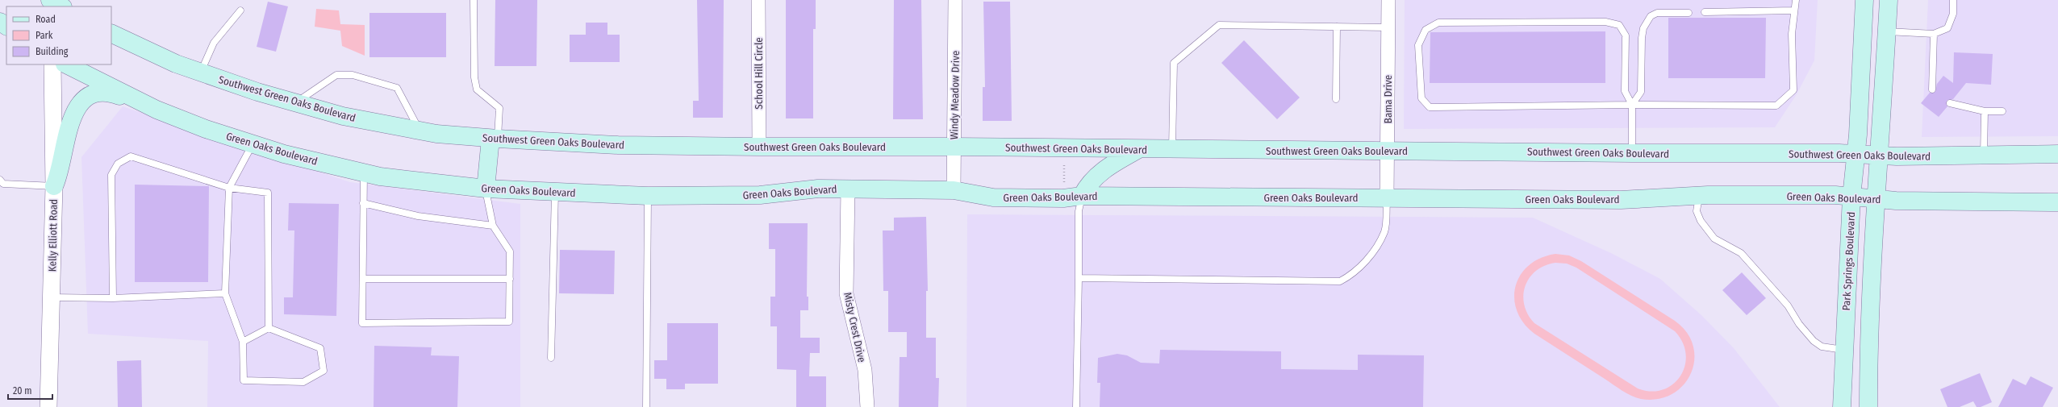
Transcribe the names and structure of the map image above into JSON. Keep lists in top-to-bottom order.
{
  "streets": {
    "main road": ["Southwest Green Oaks Boulevard", "Green Oaks Boulevard", "Park Springs Boulevard"],
    "street": [
      "School Hill Circle",
      "Windy Meadow Drive",
      "Bama Drive",
      "Kelly Elliott Road",
      "Misty Crest Drive"
    ]
  },
  "crossings": [
    ["School Hill Circle", "Southwest Green Oaks Boulevard"],
    ["Windy Meadow Drive", "Southwest Green Oaks Boulevard"],
    ["Windy Meadow Drive", "Green Oaks Boulevard"],
    ["Southwest Green Oaks Boulevard", "Bama Drive"],
    ["Southwest Green Oaks Boulevard", "Park Springs Boulevard"],
    ["Bama Drive", "Green Oaks Boulevard"],
    ["Green Oaks Boulevard", "Park Springs Boulevard"],
    ["Green Oaks Boulevard", "Misty Crest Drive"]
  ],
  "legend": ["Road", "Park", "Building"],
  "scale_bar": "20 m"
}
